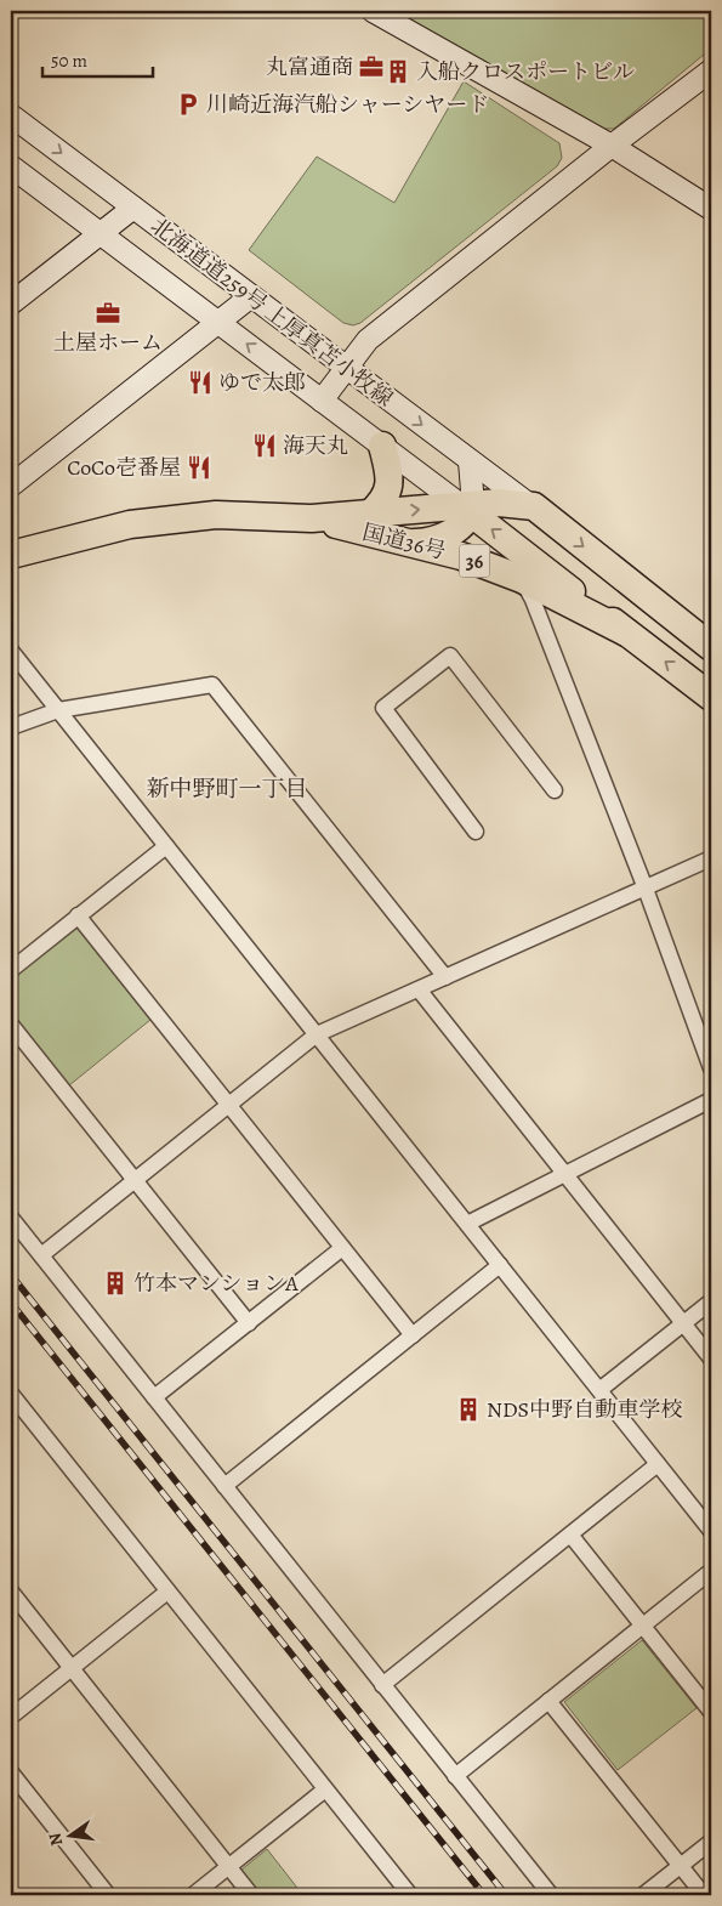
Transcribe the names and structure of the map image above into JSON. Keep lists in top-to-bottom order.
{
  "streets": {
    "highway": ["国道36号", "36"],
    "street": ["北海道道259号 上厚真苫小牧線"]
  },
  "crossings": [
    ["北海道道259号 上厚真苫小牧線", "国道36号"],
    ["北海道道259号 上厚真苫小牧線", "36"],
    ["国道36号", "36"]
  ],
  "districts": ["新中野町一丁目"],
  "places": {
    "office": ["丸富通商", "土屋ホーム"],
    "building": ["入船クロスポートビル", "竹本マンションA", "NDS中野自動車学校"],
    "parking": ["川崎近海汽船シャーシヤード"],
    "restaurant": ["ゆで太郎", "海天丸", "CoCo壱番屋"]
  },
  "scale_bar": "50 m",
  "north": "left"
}
